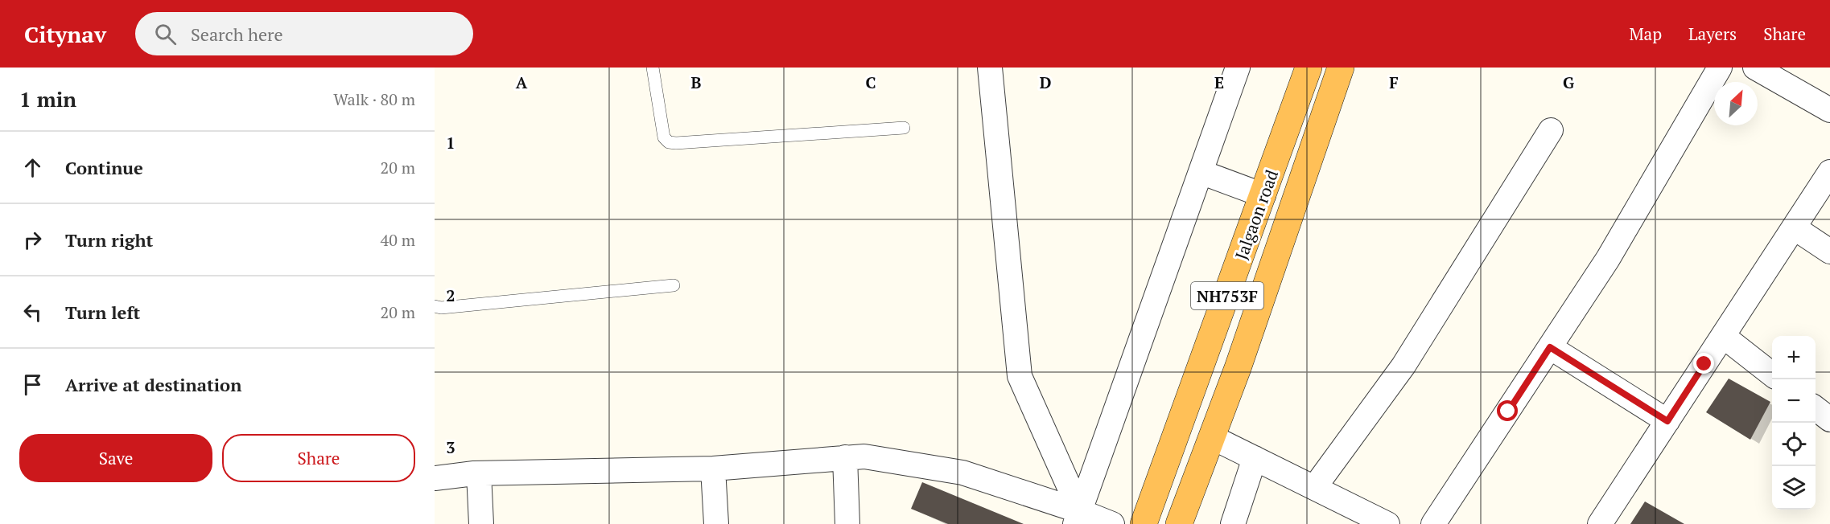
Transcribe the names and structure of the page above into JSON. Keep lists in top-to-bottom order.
{
  "streets": {
    "highway": ["Jalgaon road", "NH753F"]
  },
  "north": "top right",
  "page": {
    "header": "Citynav",
    "search": "Search here",
    "nav": ["Map", "Layers", "Share"],
    "heading": ["1 min", "Walk · 80 m"],
    "list": [
      ["Continue", "20 m"],
      ["Turn right", "40 m"],
      ["Turn left", "20 m"],
      "Arrive at destination"
    ],
    "map_buttons": ["+", "−"],
    "buttons": ["Save", "Share"]
  },
  "grid": {
    "columns": [
      "A",
      "B",
      "C",
      "D",
      "E",
      "F",
      "G"
    ],
    "rows": ["1", "2", "3"]
  }
}
